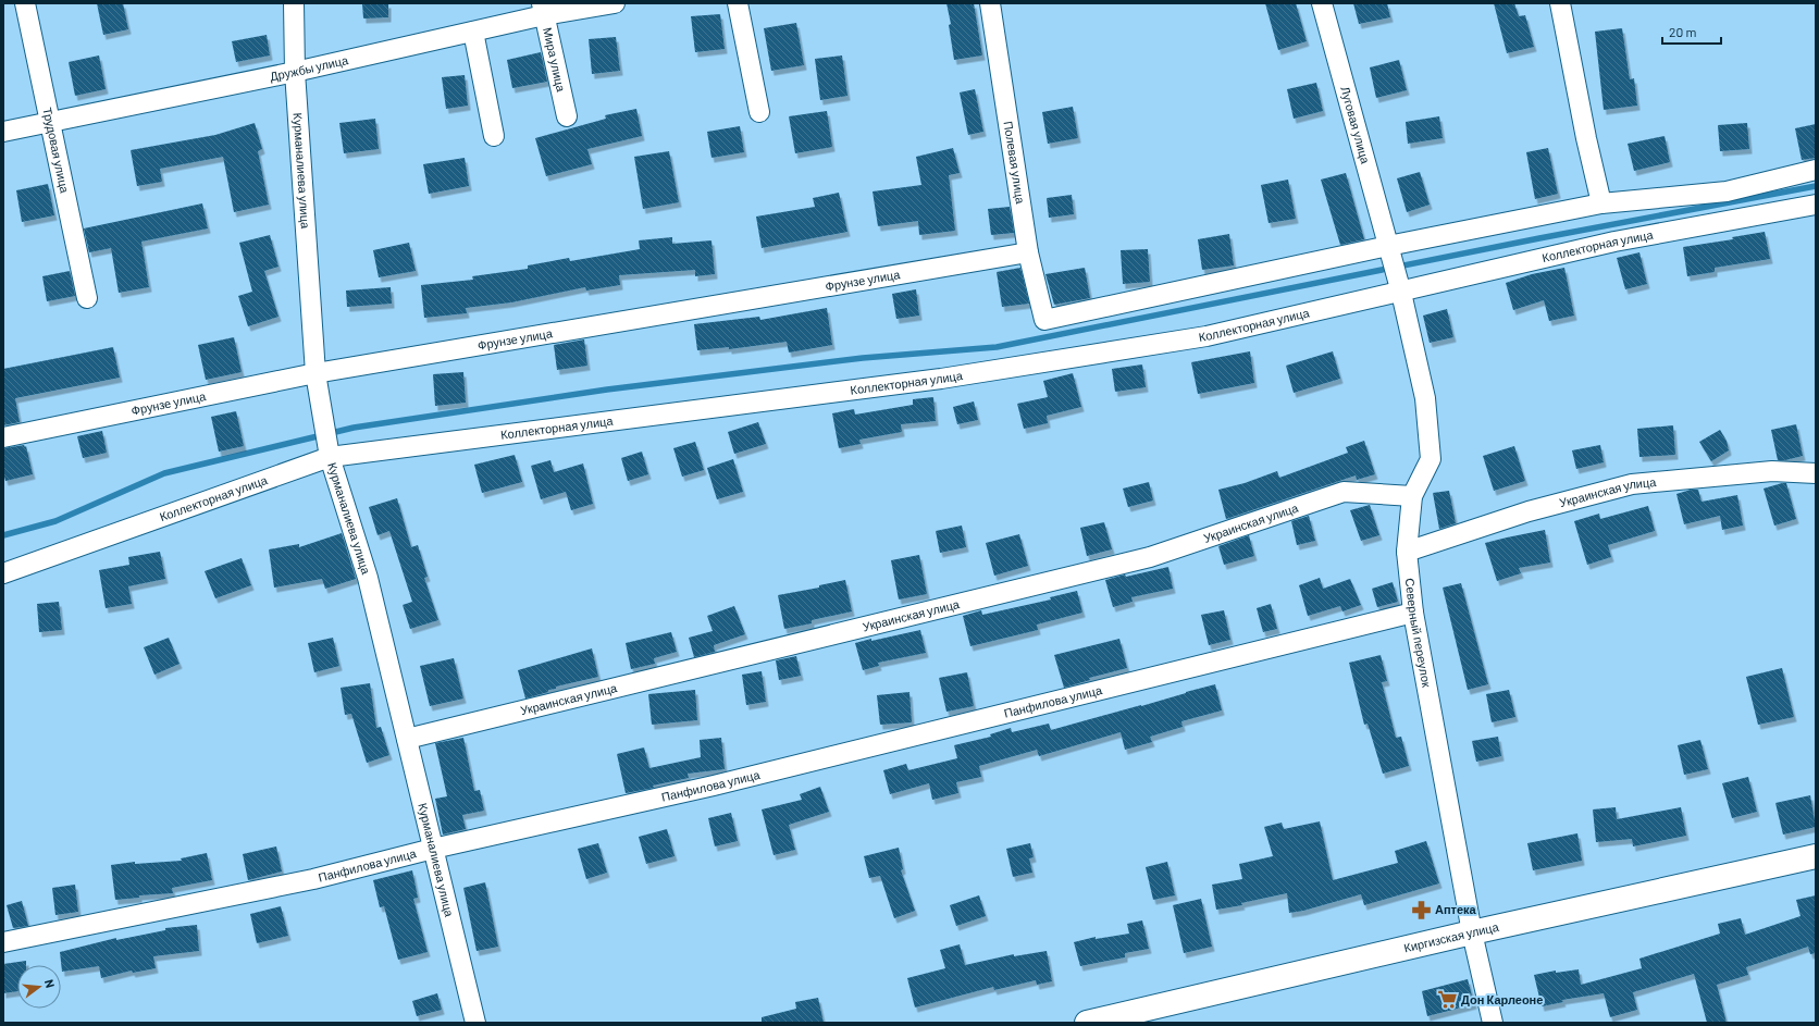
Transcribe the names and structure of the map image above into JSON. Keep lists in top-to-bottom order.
{
  "streets": {
    "main road": ["Киргизская улица"],
    "street": [
      "Мира улица",
      "Дружбы улица",
      "Луговая улица",
      "Трудовая улица",
      "Полевая улица",
      "Курманалиева улица",
      "Коллекторная улица",
      "Фрунзе улица",
      "Украинская улица",
      "Северный переулок",
      "Панфилова улица"
    ]
  },
  "crossings": [
    ["Мира улица", "Дружбы улица"],
    ["Дружбы улица", "Трудовая улица"],
    ["Дружбы улица", "Курманалиева улица"],
    ["Луговая улица", "Полевая улица"],
    ["Луговая улица", "Северный переулок"],
    ["Полевая улица", "Фрунзе улица"],
    ["Полевая улица", "Северный переулок"],
    ["Курманалиева улица", "Коллекторная улица"],
    ["Курманалиева улица", "Фрунзе улица"],
    ["Курманалиева улица", "Украинская улица"],
    ["Курманалиева улица", "Панфилова улица"],
    ["Коллекторная улица", "Северный переулок"],
    ["Украинская улица", "Северный переулок"],
    ["Северный переулок", "Панфилова улица"],
    ["Северный переулок", "Киргизская улица"]
  ],
  "places": {
    "pharmacy": ["Аптека"],
    "supermarket": ["Дон Карлеоне"]
  },
  "scale_bar": "20 m",
  "north": "right"
}
